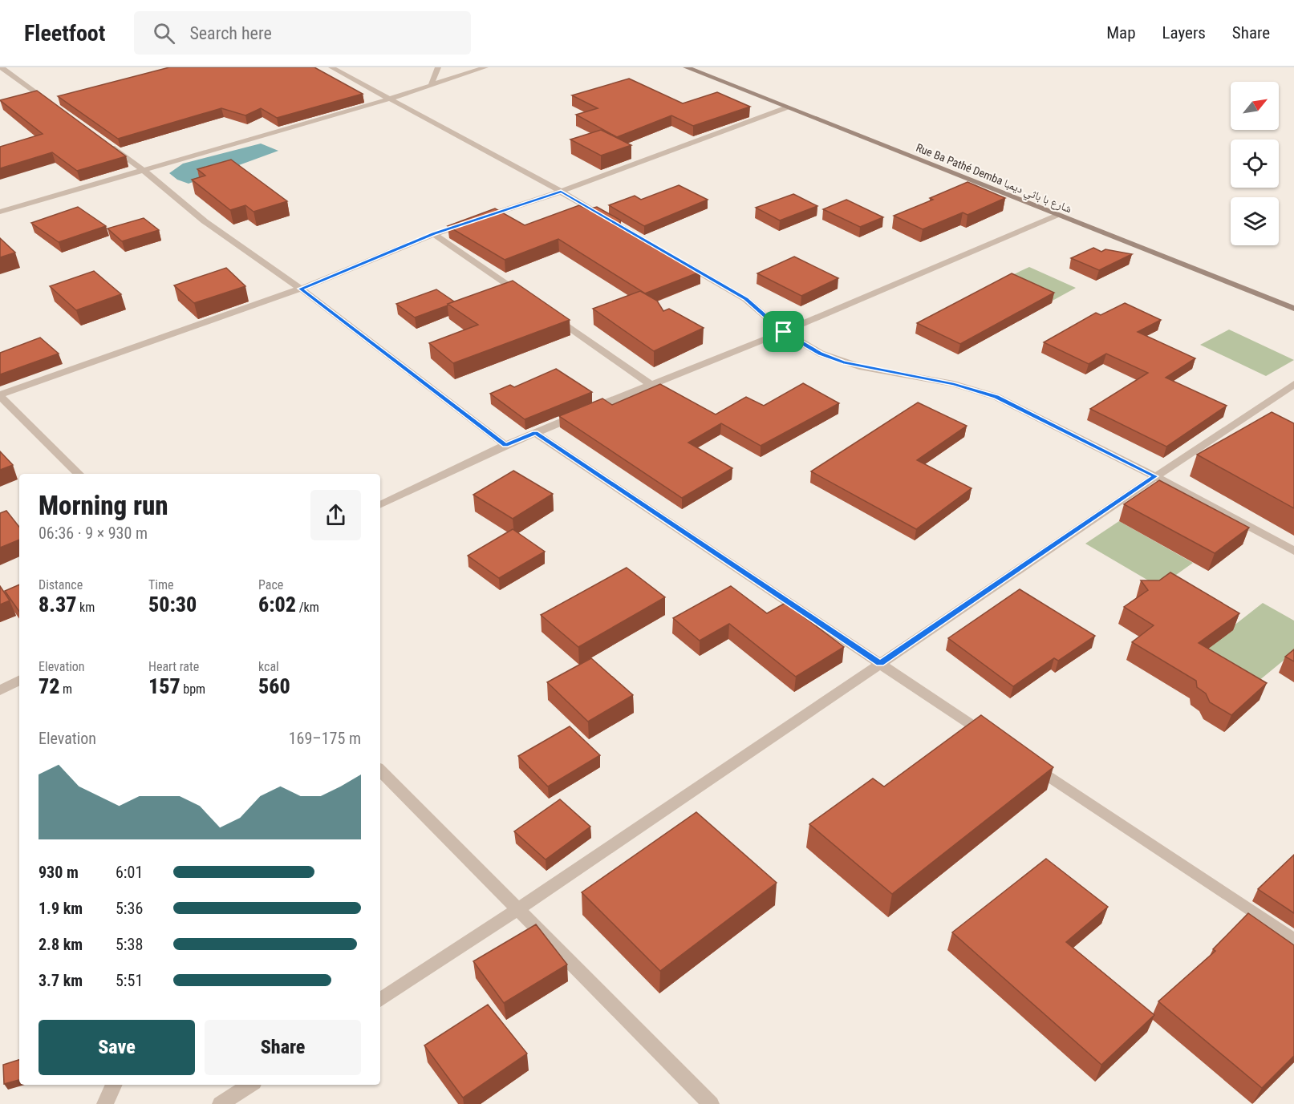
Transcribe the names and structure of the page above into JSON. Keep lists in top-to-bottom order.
{
  "streets": {
    "street": ["Rue Ba Pathé Demba شارع با باثي ديمبا"]
  },
  "north": "top right",
  "page": {
    "header": "Fleetfoot",
    "search": "Search here",
    "nav": ["Map", "Layers", "Share"],
    "heading": ["Morning run", "06:36 · 9 × 930 m"],
    "stats": [
      ["Distance", "8.37 km"],
      ["Time", "50:30"],
      ["Pace", "6:02 /km"],
      ["Elevation", "72 m"],
      ["Heart rate", "157 bpm"],
      ["kcal", "560"]
    ],
    "chart": ["Elevation", "169–175 m"],
    "list": [
      {
        "name": "930 m",
        "note": "6:01"
      },
      {
        "name": "1.9 km",
        "note": "5:36"
      },
      {
        "name": "2.8 km",
        "note": "5:38"
      },
      {
        "name": "3.7 km",
        "note": "5:51"
      }
    ],
    "buttons": ["Save", "Share"]
  }
}
